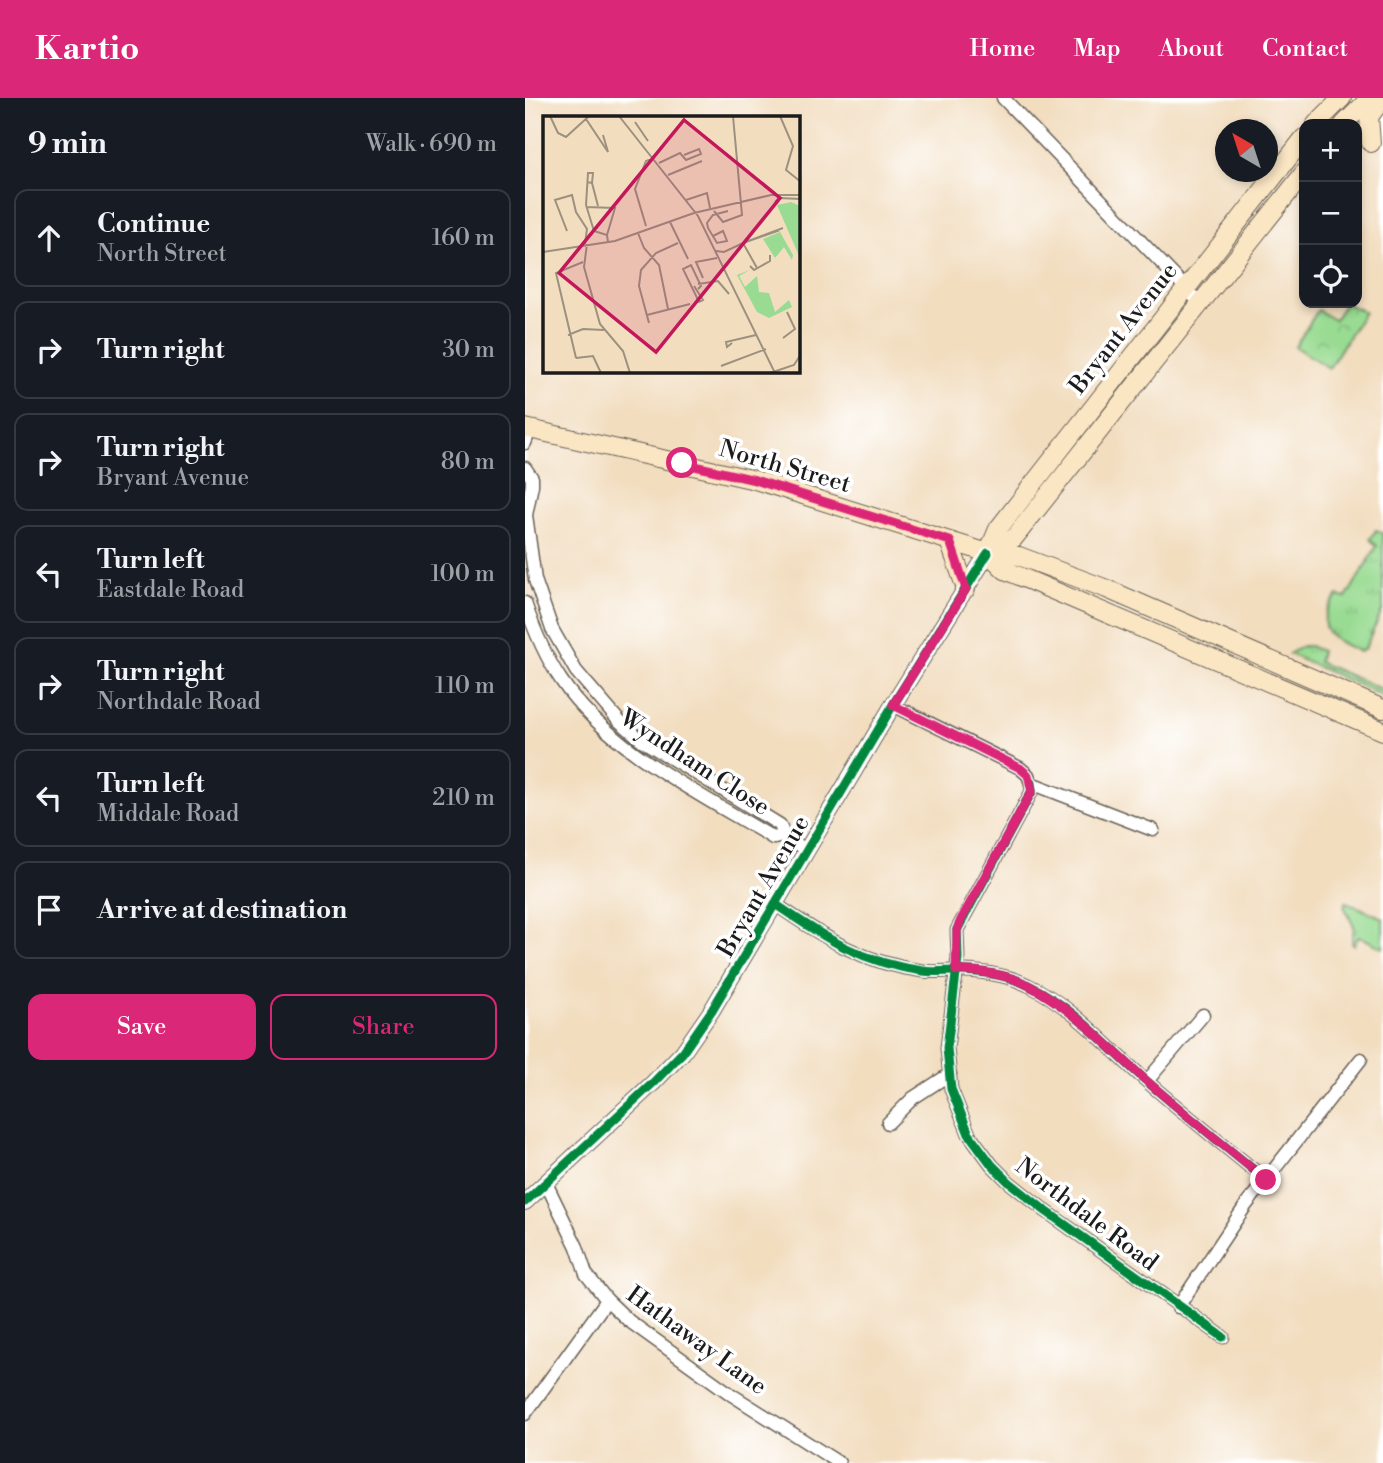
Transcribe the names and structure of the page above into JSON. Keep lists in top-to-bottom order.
{
  "streets": {
    "main road": ["Bryant Avenue", "North Street"],
    "street": ["Wyndham Close", "Northdale Road", "Hathaway Lane"]
  },
  "crossings": [
    ["Bryant Avenue", "North Street"],
    ["Bryant Avenue", "Wyndham Close"],
    ["Bryant Avenue", "Hathaway Lane"]
  ],
  "north": "top left",
  "page": {
    "header": "Kartio",
    "nav": [
      "Home",
      "Map",
      "About",
      "Contact"
    ],
    "heading": ["9 min", "Walk · 690 m"],
    "map_buttons": ["+", "−"],
    "list": [
      ["Continue", "North Street", "160 m"],
      ["Turn right", "30 m"],
      ["Turn right", "Bryant Avenue", "80 m"],
      ["Turn left", "Eastdale Road", "100 m"],
      ["Turn right", "Northdale Road", "110 m"],
      ["Turn left", "Middale Road", "210 m"],
      "Arrive at destination"
    ],
    "buttons": ["Save", "Share"]
  }
}
